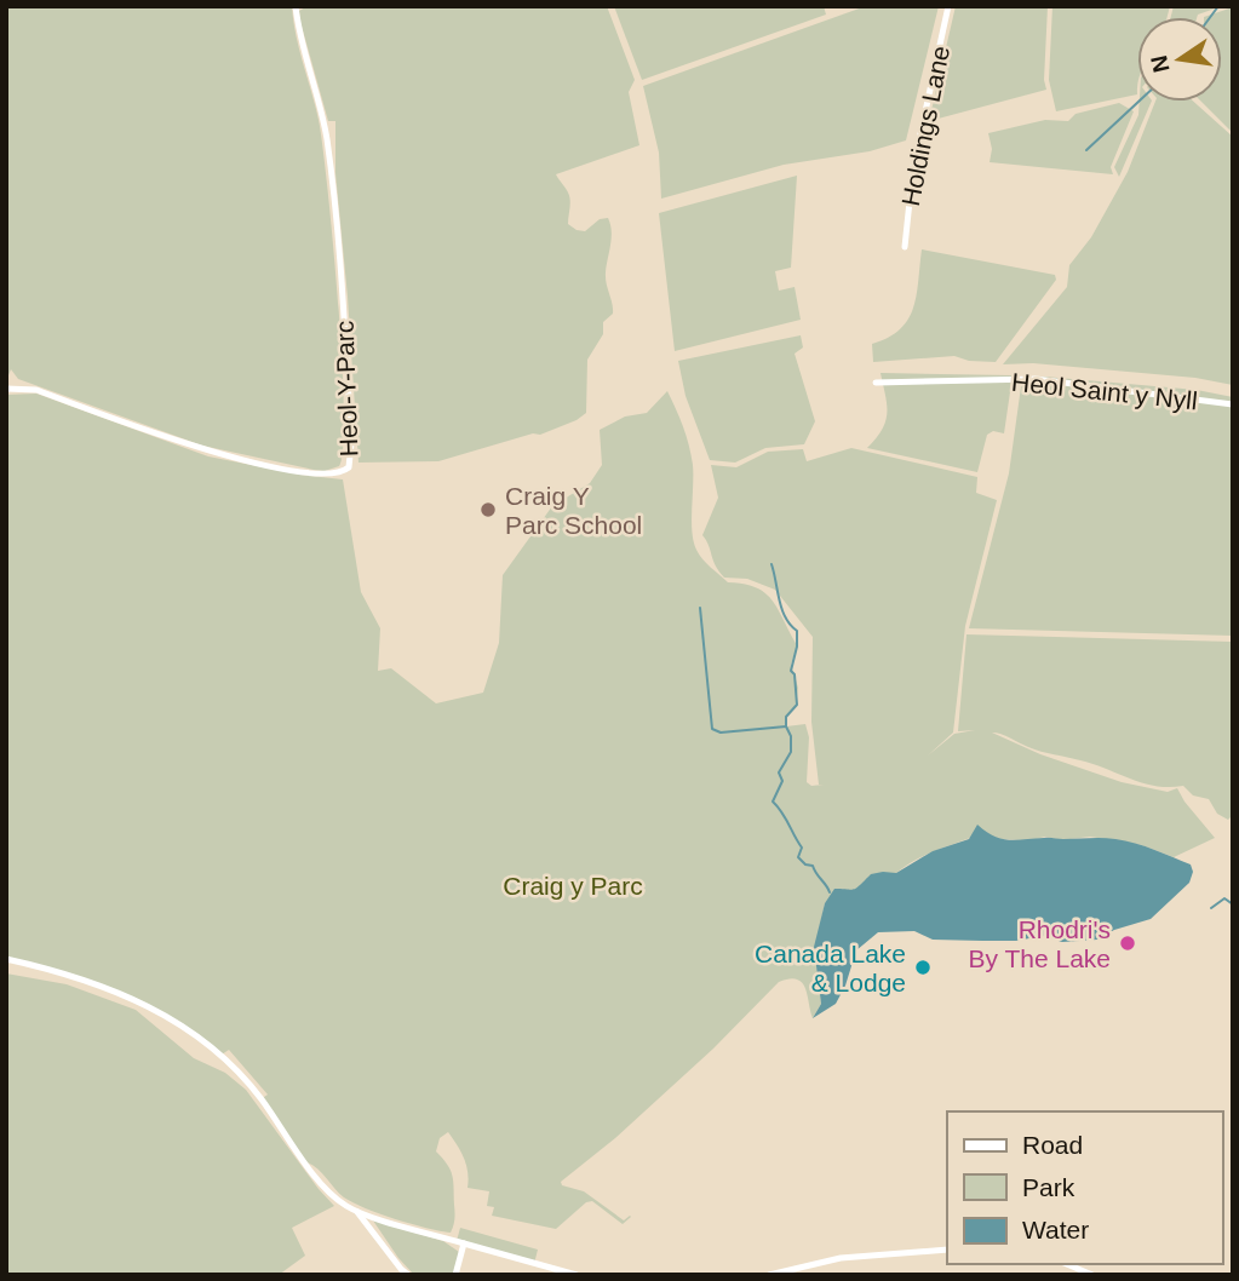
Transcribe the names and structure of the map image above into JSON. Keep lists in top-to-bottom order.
{
  "streets": {
    "street": ["Holdings Lane", "Heol-Y-Parc", "Heol Saint y Nyll"]
  },
  "parks": ["Craig y Parc"],
  "places": ["Craig Y Parc School", "Rhodri's By The Lake", "Canada Lake & Lodge"],
  "legend": ["Road", "Park", "Water"],
  "north": "left"
}
